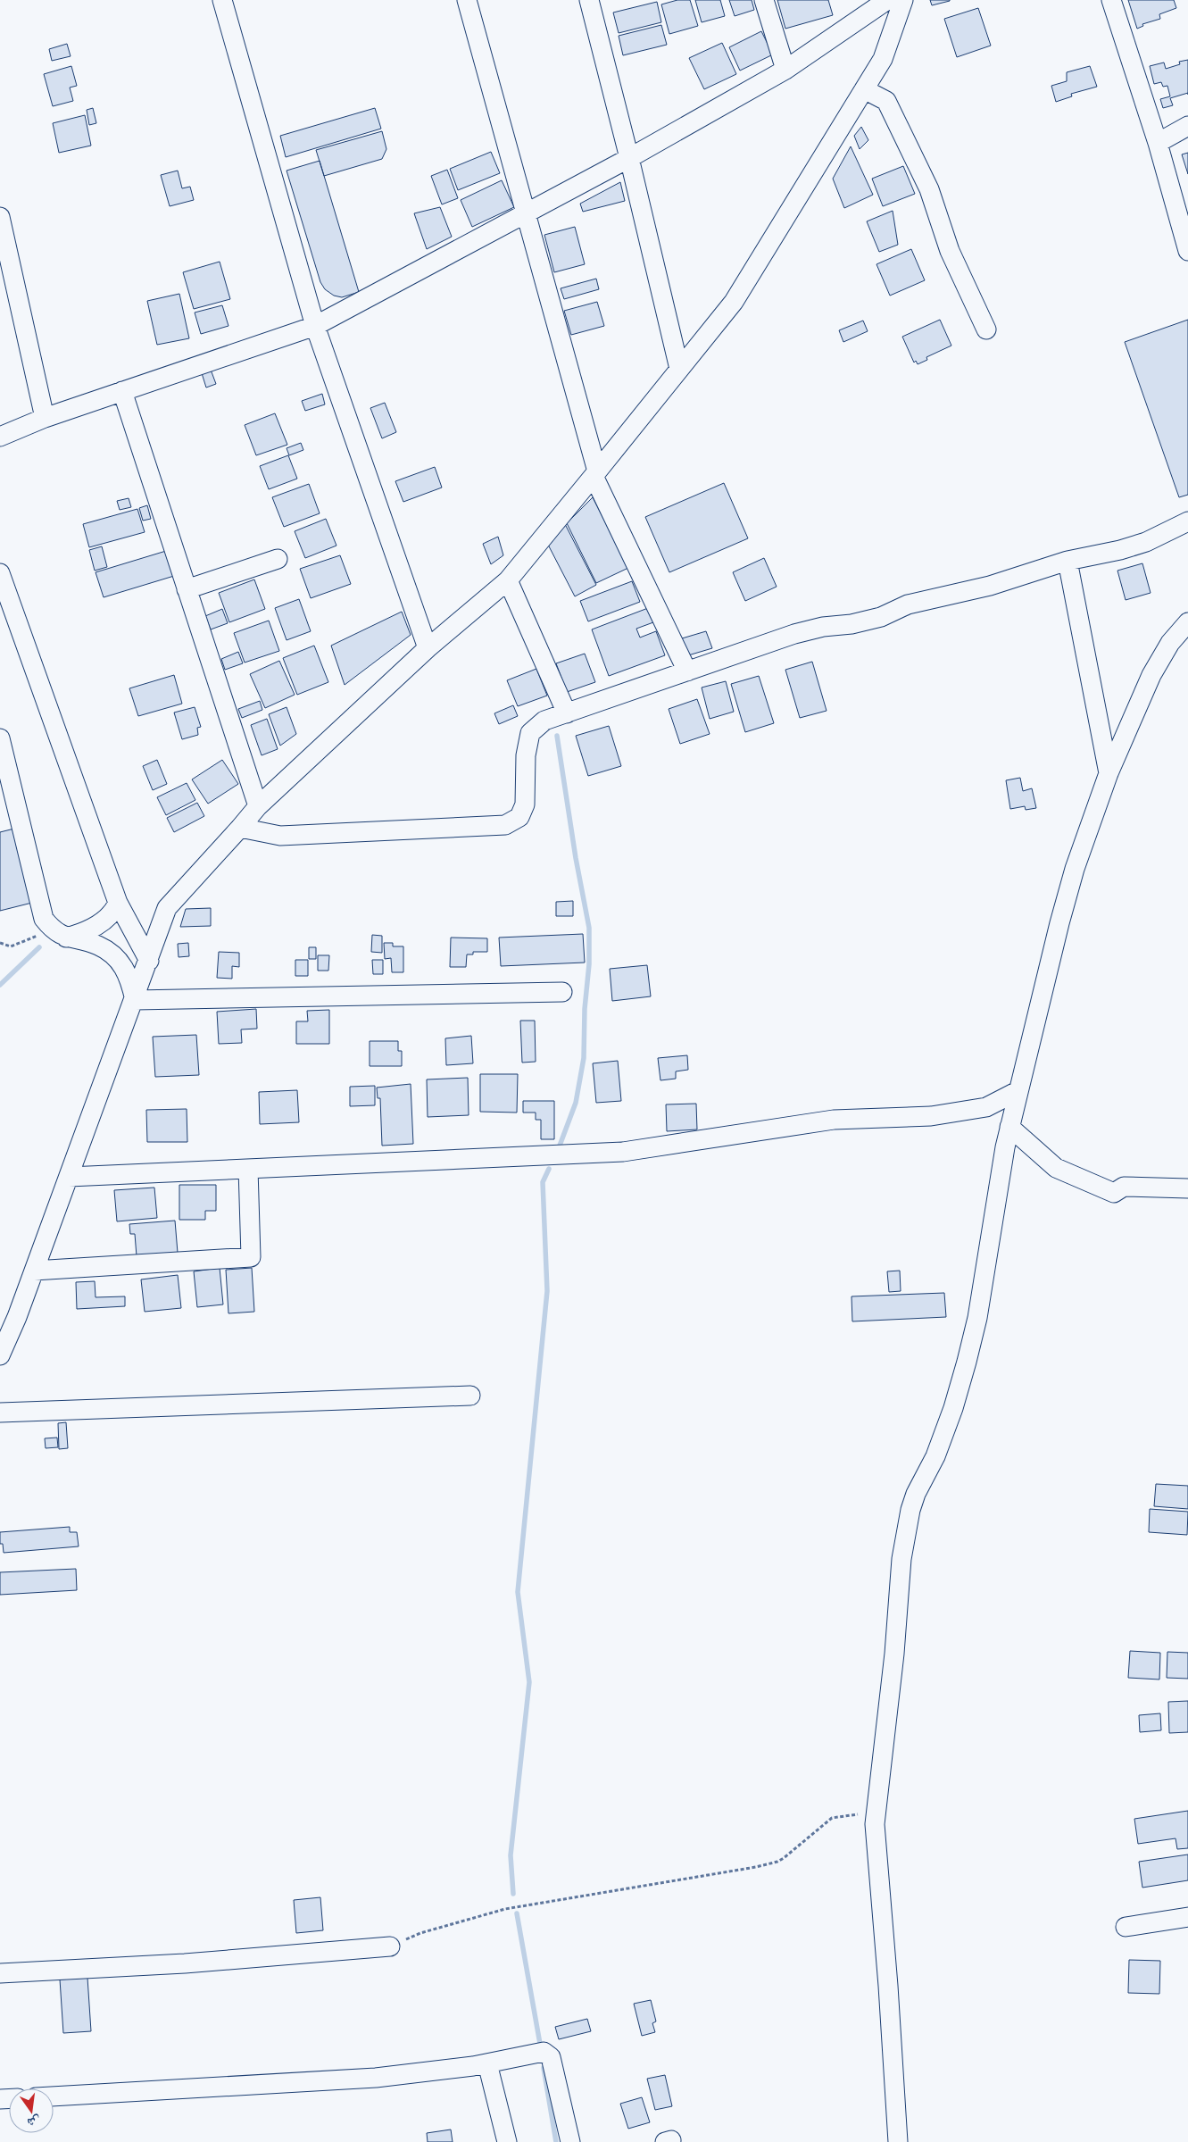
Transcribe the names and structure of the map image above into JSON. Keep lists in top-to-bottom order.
{
  "north": "bottom"
}
